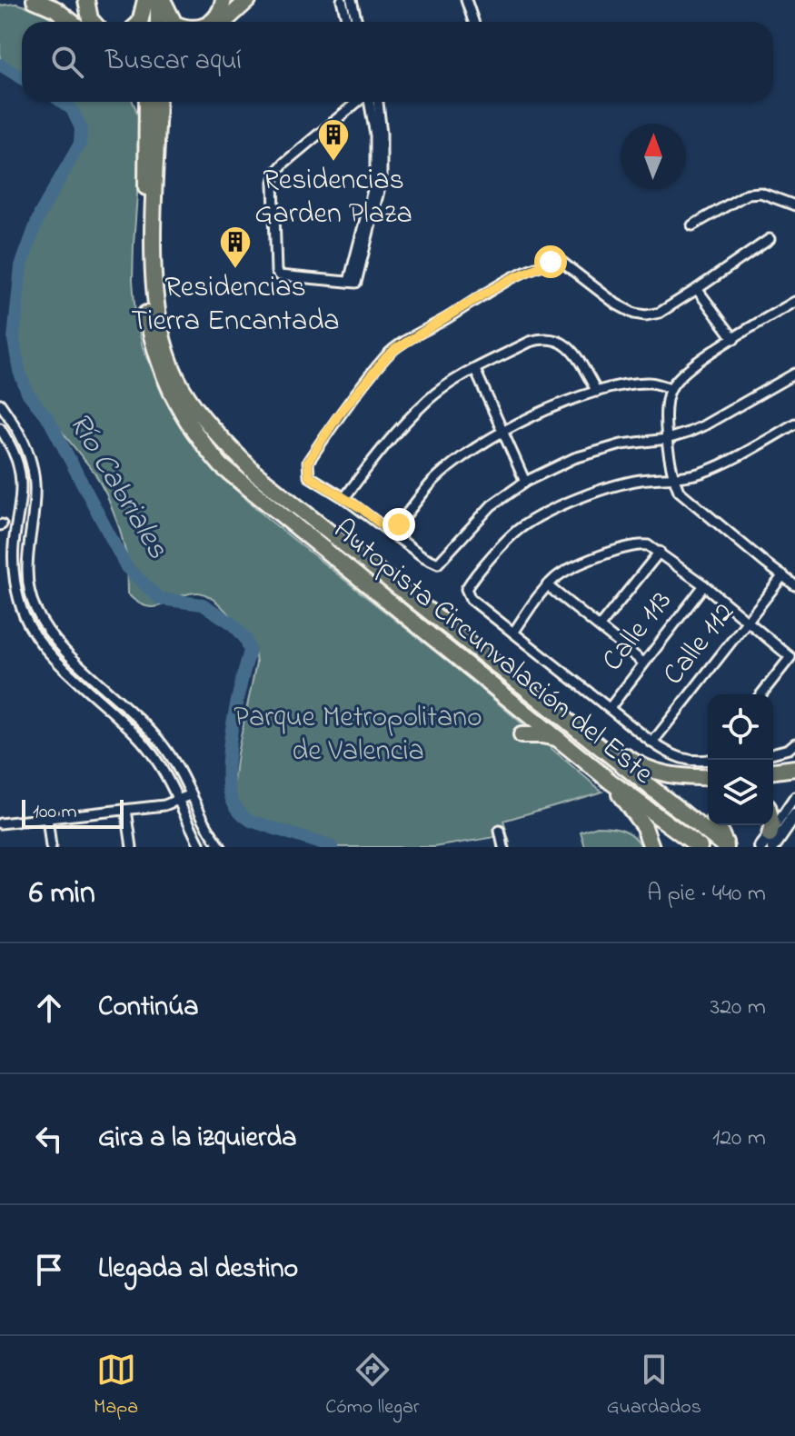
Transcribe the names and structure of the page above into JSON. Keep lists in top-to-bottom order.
{
  "streets": {
    "highway": ["Autopista Circunvalación del Este"],
    "street": ["Calle 113", "Calle 112"]
  },
  "water": ["Río Cabriales"],
  "parks": ["Parque Metropolitano de Valencia"],
  "places": {
    "building": ["Residencias Garden Plaza", "Residencias Tierra Encantada"]
  },
  "scale_bar": "100 m",
  "north": "top",
  "page": {
    "search": "Buscar aquí",
    "scale": "100 m",
    "heading": ["6 min", "A pie · 440 m"],
    "list": [
      ["Continúa", "320 m"],
      ["Gira a la izquierda", "120 m"],
      "Llegada al destino"
    ],
    "nav": ["Mapa", "Cómo llegar", "Guardados"]
  }
}
